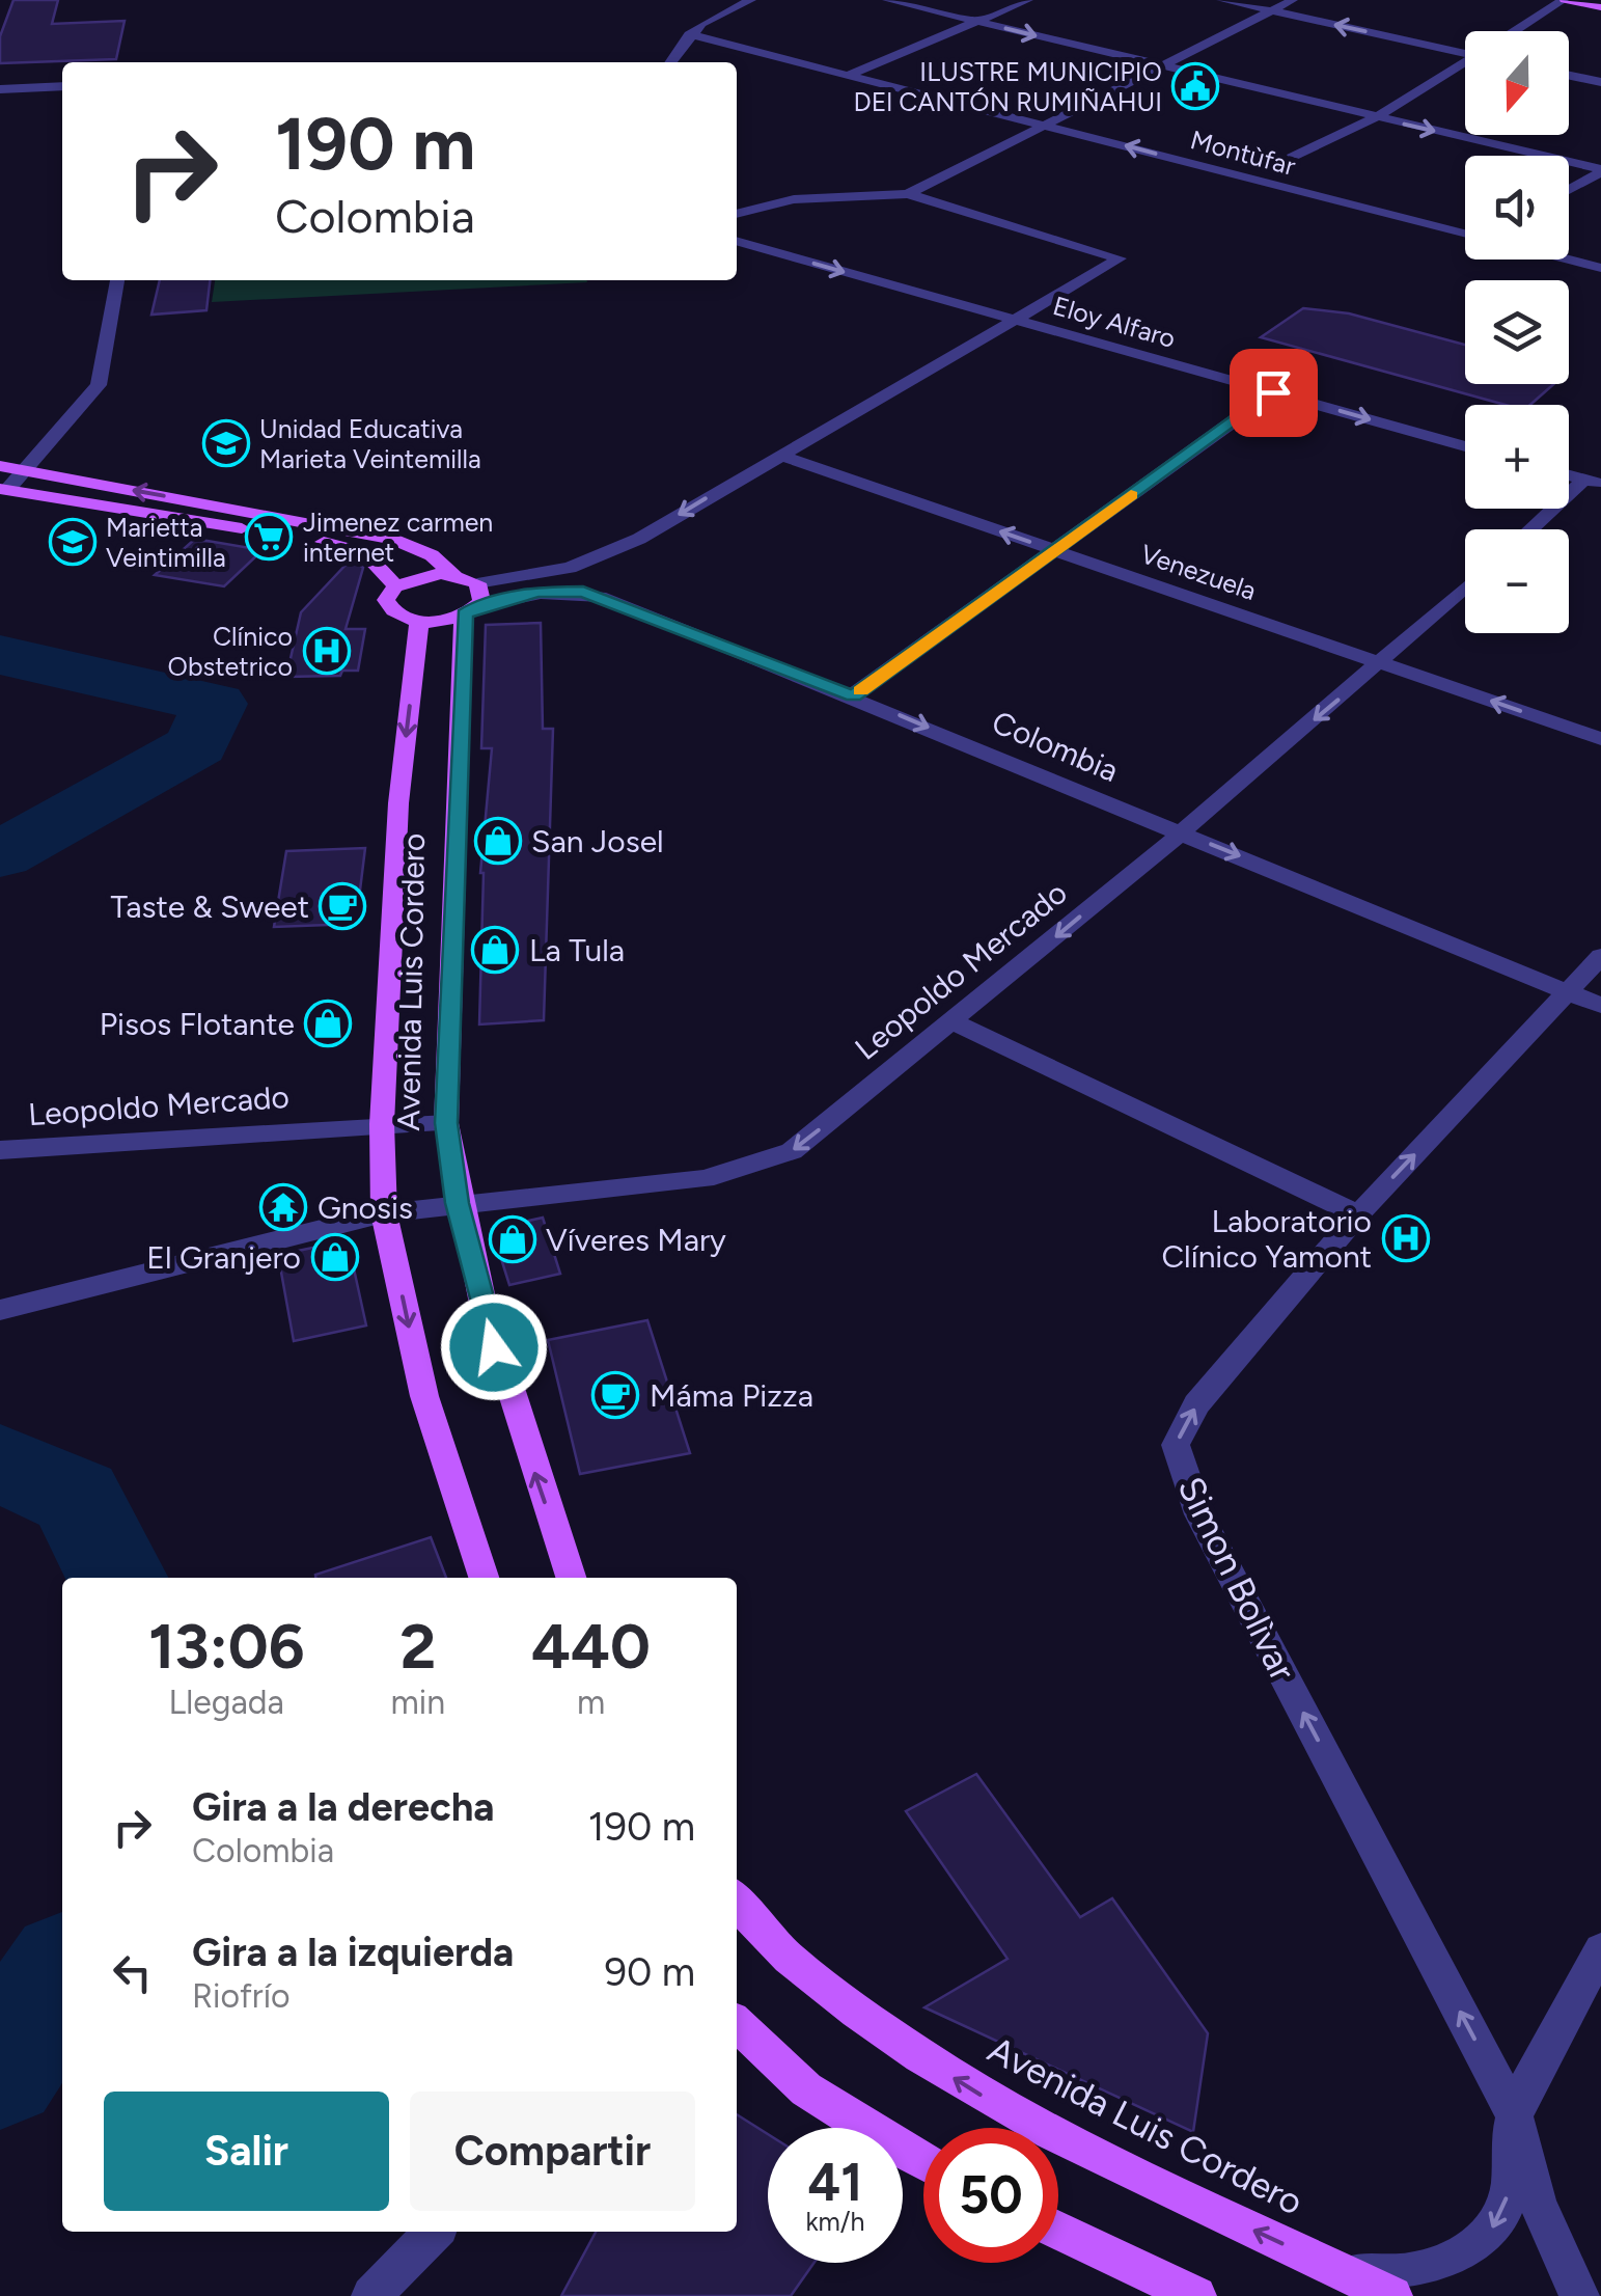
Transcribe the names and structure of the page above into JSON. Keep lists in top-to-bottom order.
{
  "streets": {
    "main road": ["Avenida Luis Cordero"],
    "street": [
      "Montùfar",
      "Eloy Alfaro",
      "Venezuela",
      "Colombia",
      "Leopoldo Mercado",
      "Simon Bolìvar"
    ]
  },
  "crossings": [
    ["Venezuela", "Leopoldo Mercado"],
    ["Colombia", "Leopoldo Mercado"],
    ["Colombia", "Avenida Luis Cordero"],
    ["Colombia", "Simon Bolìvar"],
    ["Leopoldo Mercado", "Avenida Luis Cordero"]
  ],
  "one_way": [
    "Venezuela",
    "Colombia",
    "Leopoldo Mercado",
    "Simon Bolìvar"
  ],
  "places": {
    "public building": ["ILUSTRE MUNICIPIO DEl CANTÓN RUMIÑAHUI"],
    "school or university": ["Unidad Educativa Marieta Veintemilla", "Marietta Veintimilla"],
    "supermarket": ["Jimenez carmen internet"],
    "hospital": ["Clínico Obstetrico", "Laboratorio Clínico Yamont"],
    "shop": [
      "San Josel",
      "La Tula",
      "Pisos Flotante",
      "Víveres Mary",
      "El Granjero"
    ],
    "cafe": ["Taste & Sweet", "Máma Pizza"],
    "temple": ["Gnosis"]
  },
  "north": "bottom",
  "page": {
    "map_buttons": ["+", "−"],
    "turn": ["190 m", "Colombia"],
    "eta": [
      "13:06",
      "Llegada",
      "2",
      "min",
      "440",
      "m"
    ],
    "list": [
      {
        "name": "Gira a la derecha",
        "note": "Colombia",
        "value": "190 m"
      },
      {
        "name": "Gira a la izquierda",
        "note": "Riofrío",
        "value": "90 m"
      }
    ],
    "buttons": ["Salir", "Compartir"],
    "speed": "41 km/h",
    "limit": "50"
  }
}
